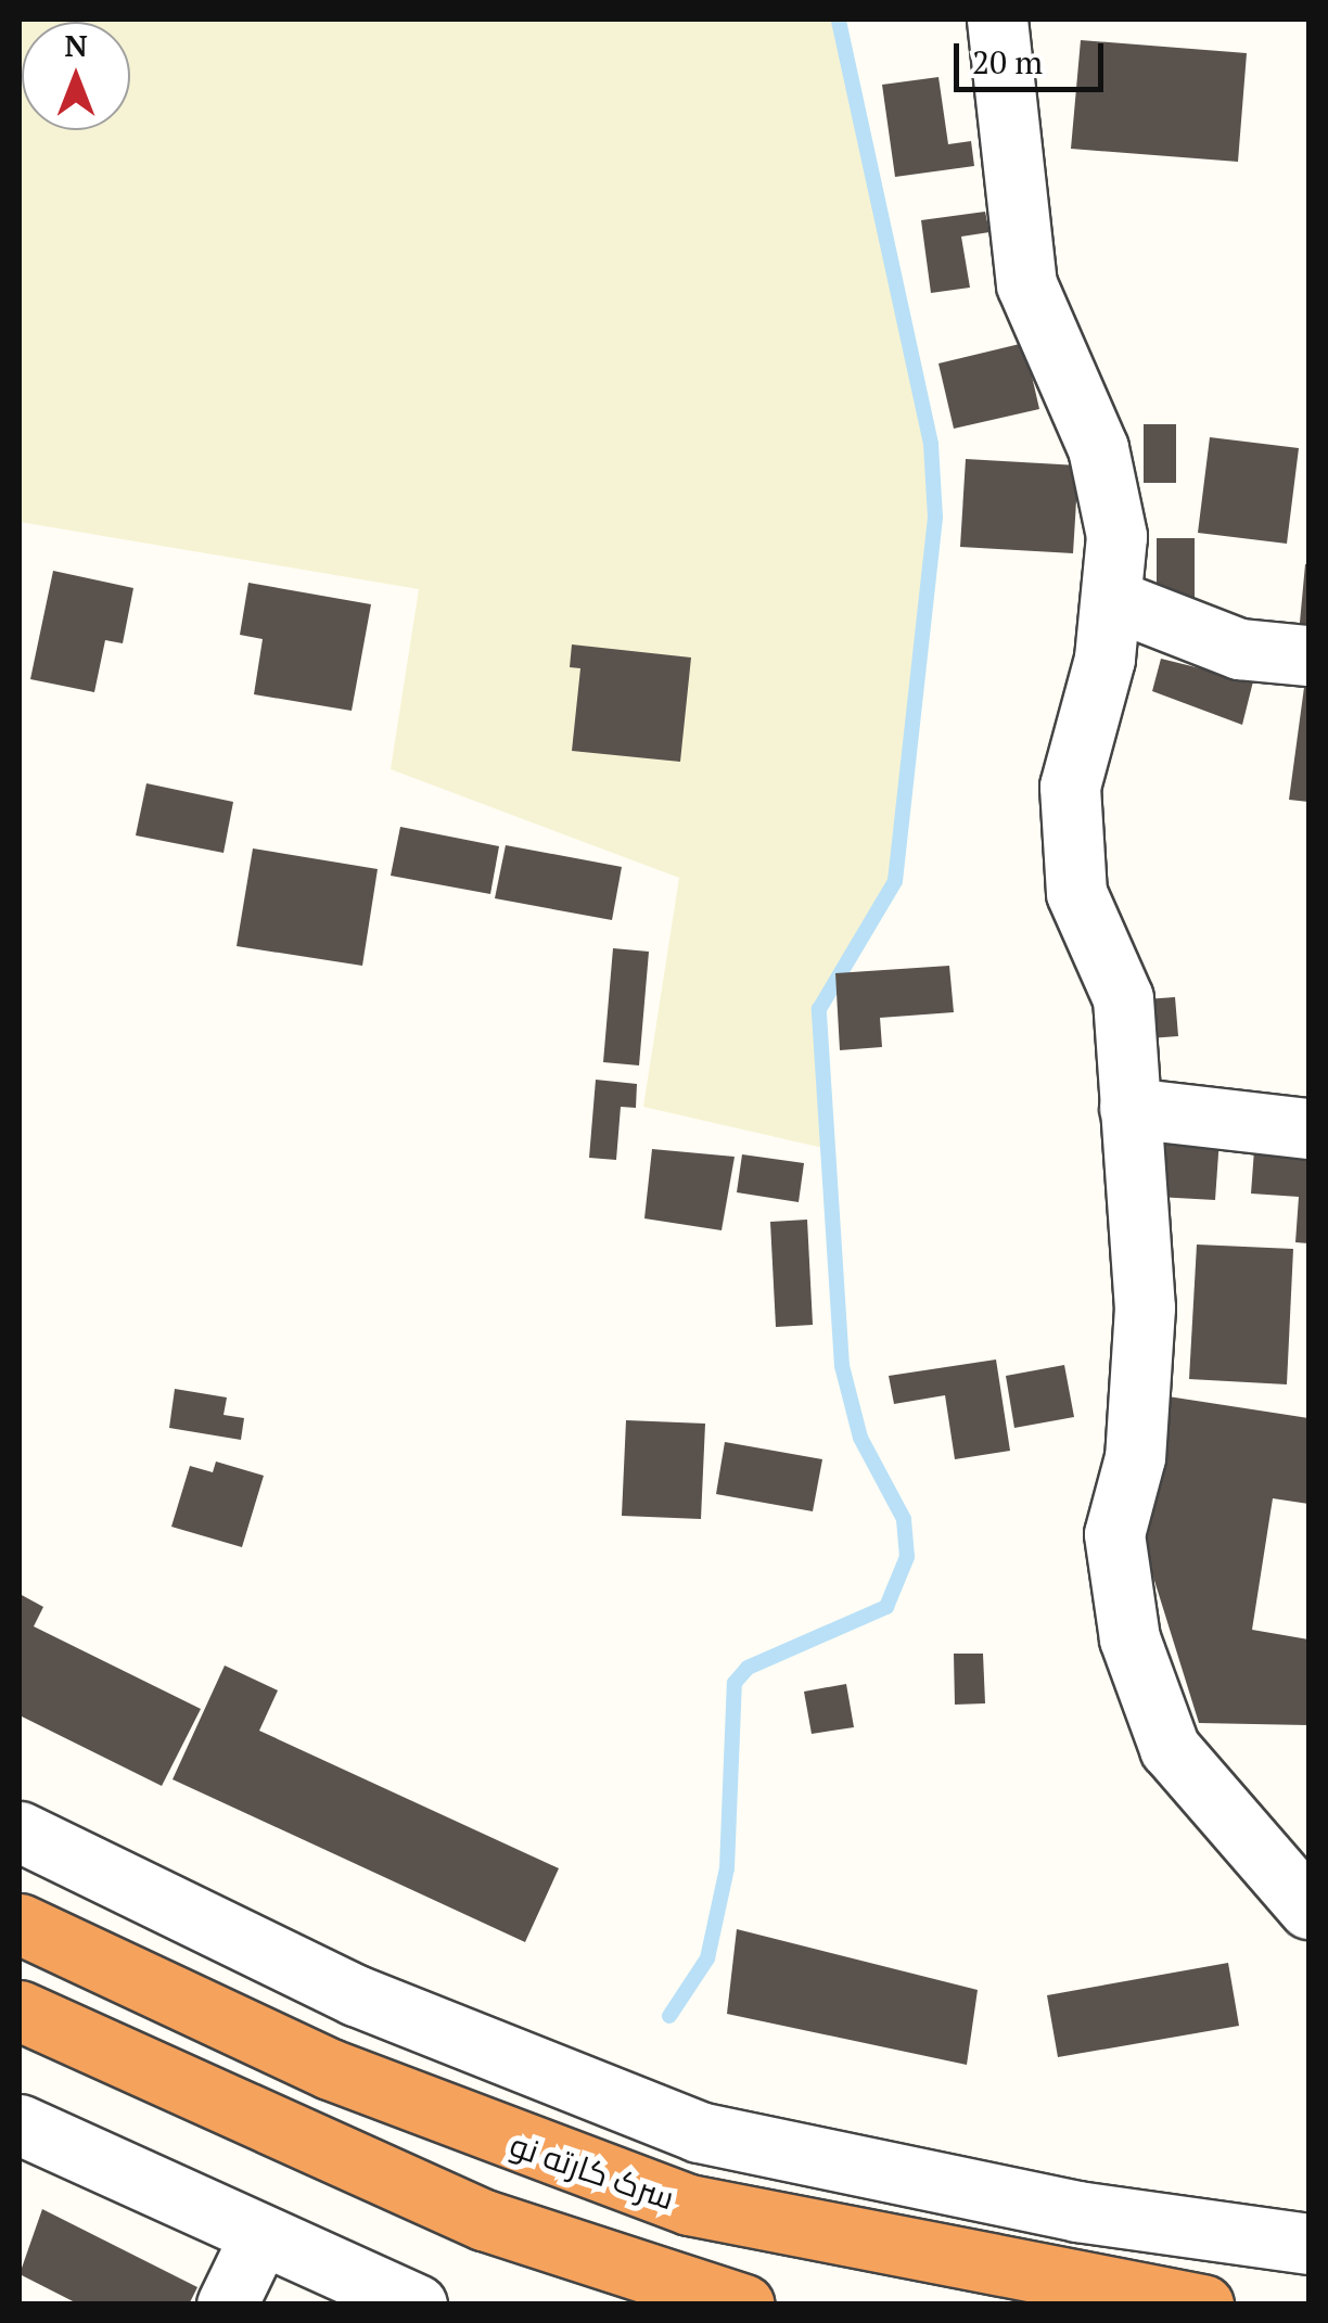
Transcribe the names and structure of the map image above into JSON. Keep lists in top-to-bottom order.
{
  "streets": {
    "highway": ["سرک کارته نو"]
  },
  "scale_bar": "20 m",
  "north": "top"
}
